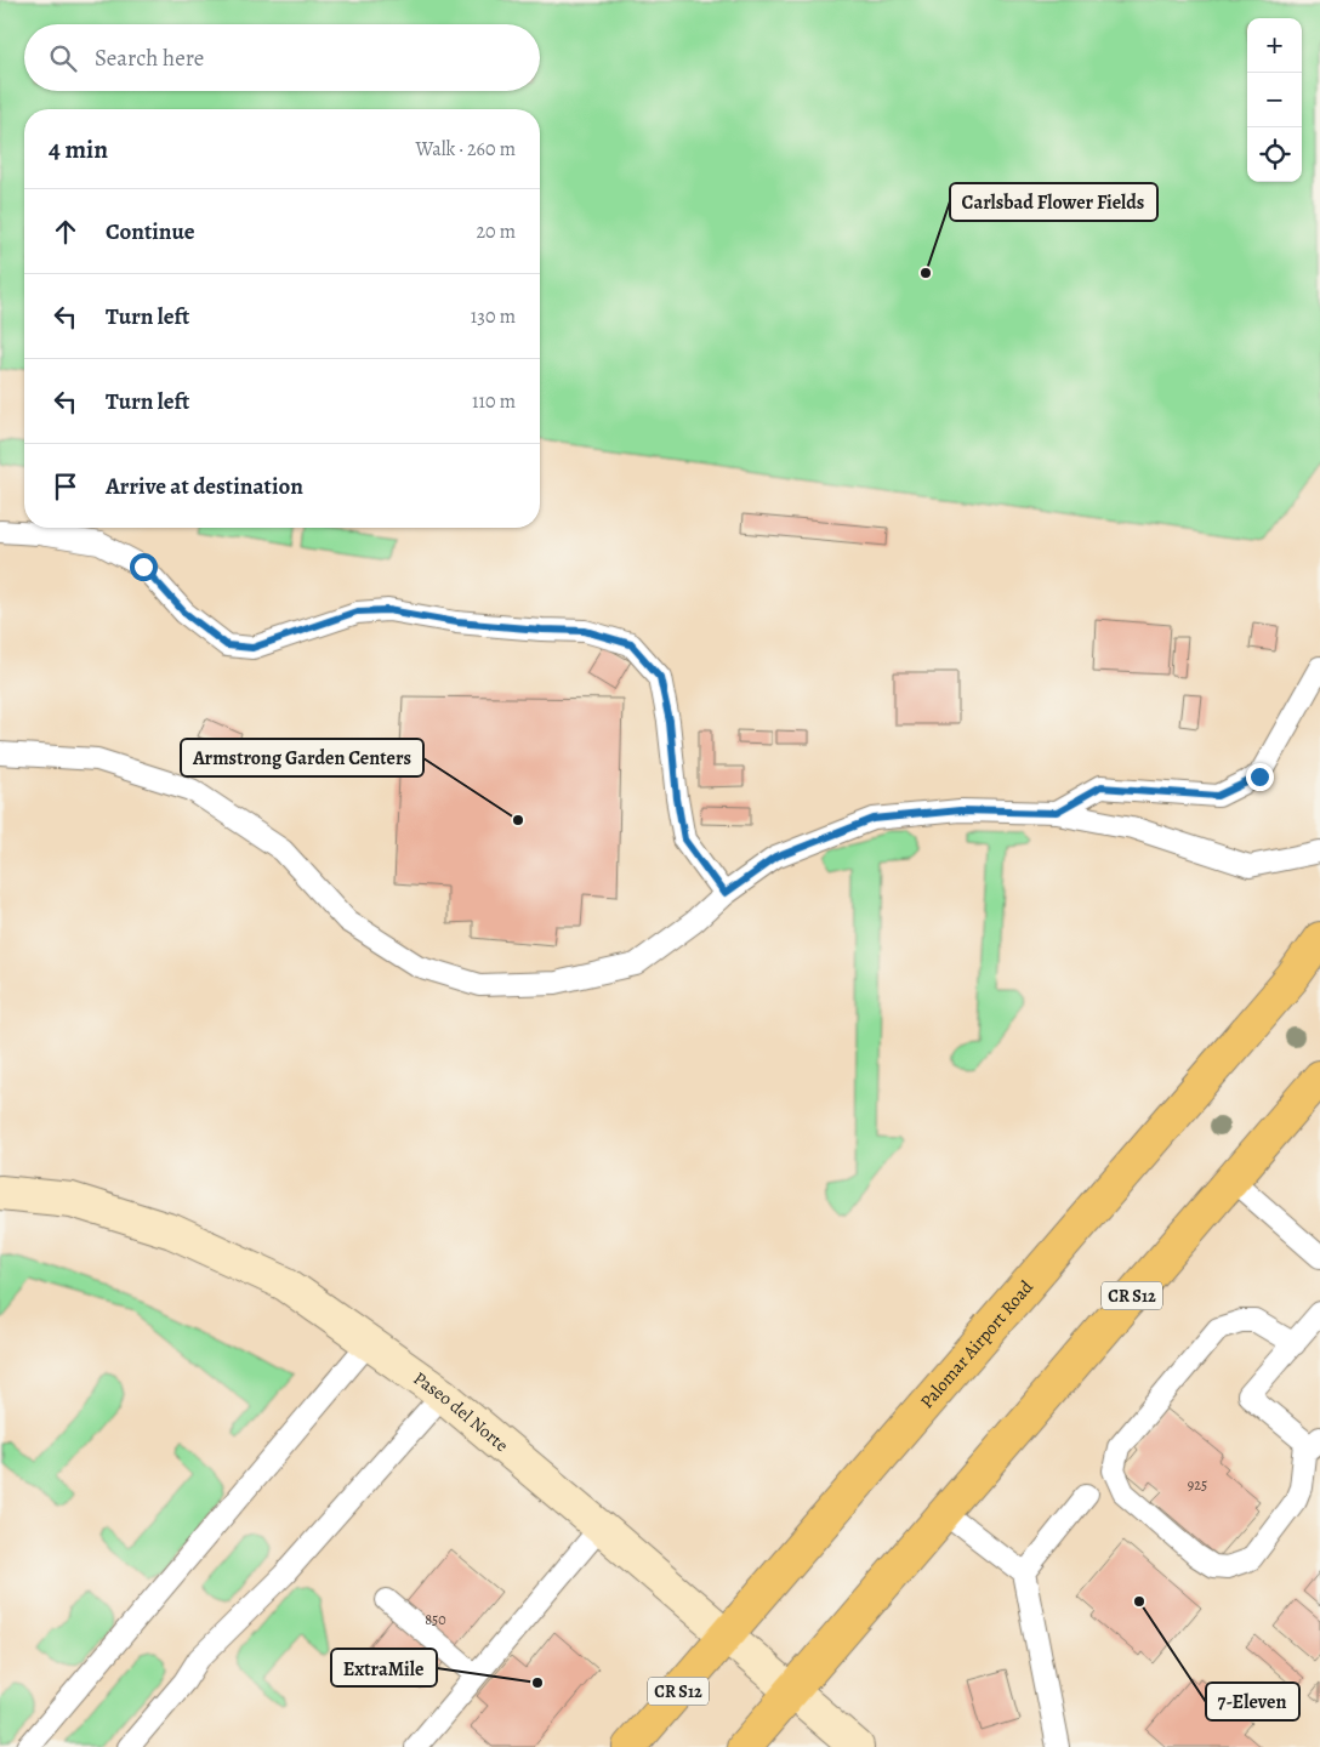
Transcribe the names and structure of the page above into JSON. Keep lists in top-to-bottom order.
{
  "streets": {
    "main road": ["CR S12", "Palomar Airport Road", "Paseo del Norte"]
  },
  "crossings": [
    ["CR S12", "Paseo del Norte"],
    ["Palomar Airport Road", "Paseo del Norte"]
  ],
  "places": [
    "Carlsbad Flower Fields",
    "Armstrong Garden Centers",
    "7-Eleven",
    "ExtraMile"
  ],
  "house_numbers": ["925", "850"],
  "page": {
    "map_buttons": ["+", "−"],
    "search": "Search here",
    "heading": ["4 min", "Walk · 260 m"],
    "list": [
      ["Continue", "20 m"],
      ["Turn left", "130 m"],
      ["Turn left", "110 m"],
      "Arrive at destination"
    ]
  }
}
